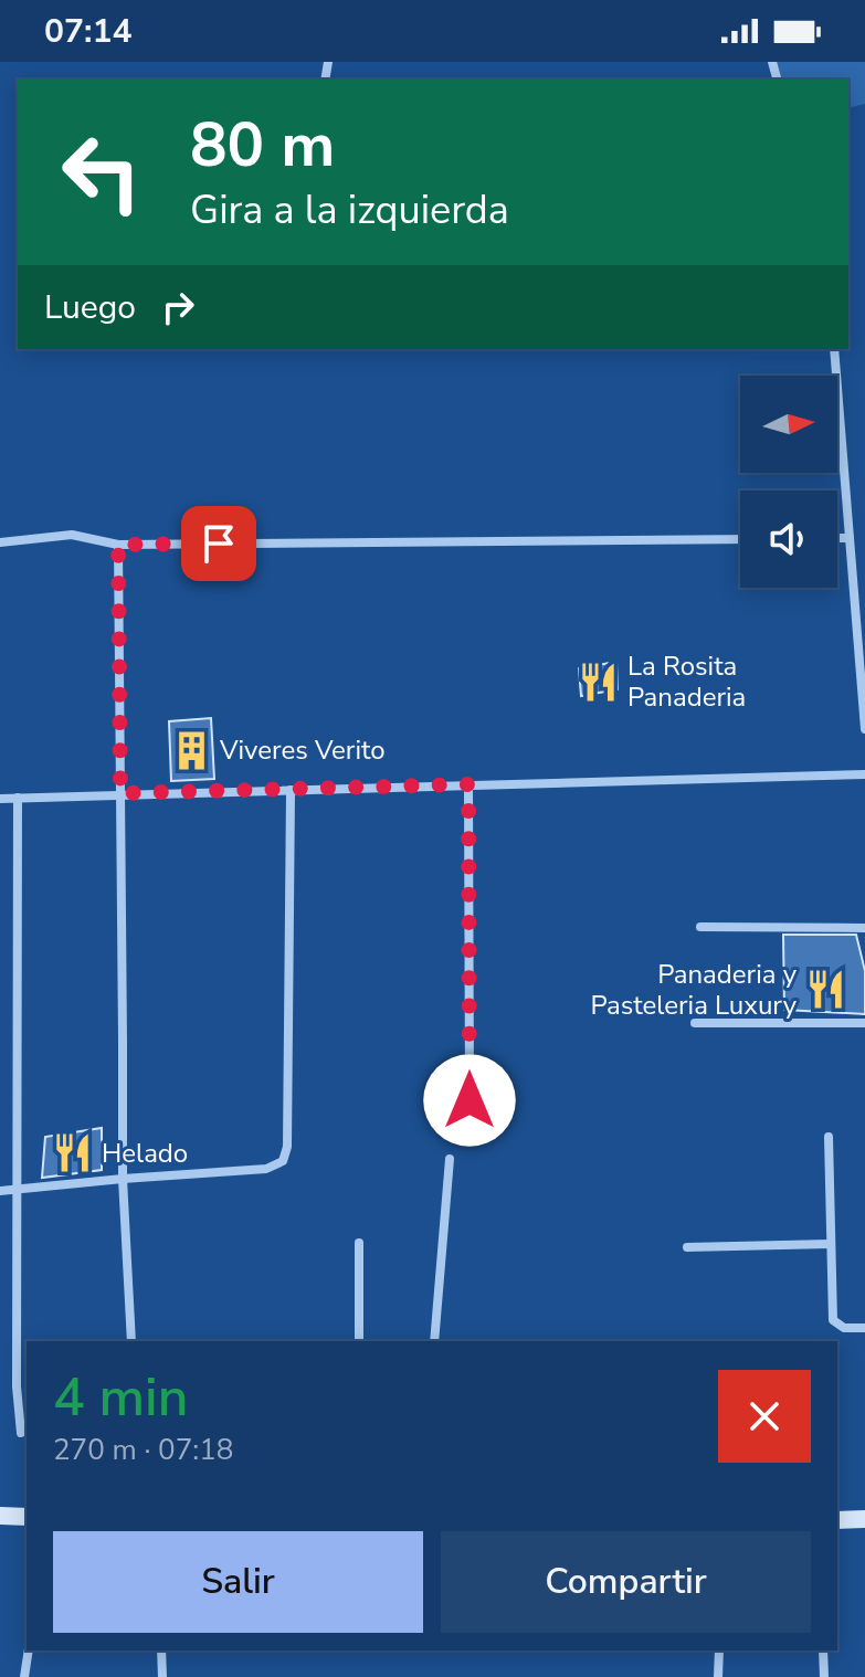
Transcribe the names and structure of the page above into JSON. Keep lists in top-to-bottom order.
{
  "places": {
    "restaurant": ["La Rosita Panaderia", "Panaderia y Pasteleria Luxury", "Helado"],
    "building": ["Viveres Verito"]
  },
  "north": "right",
  "page": {
    "status": "07:14",
    "turn": ["80 m", "Gira a la izquierda"],
    "then": "Luego",
    "heading": ["4 min", "270 m · 07:18"],
    "buttons": ["Salir", "Compartir"]
  }
}
